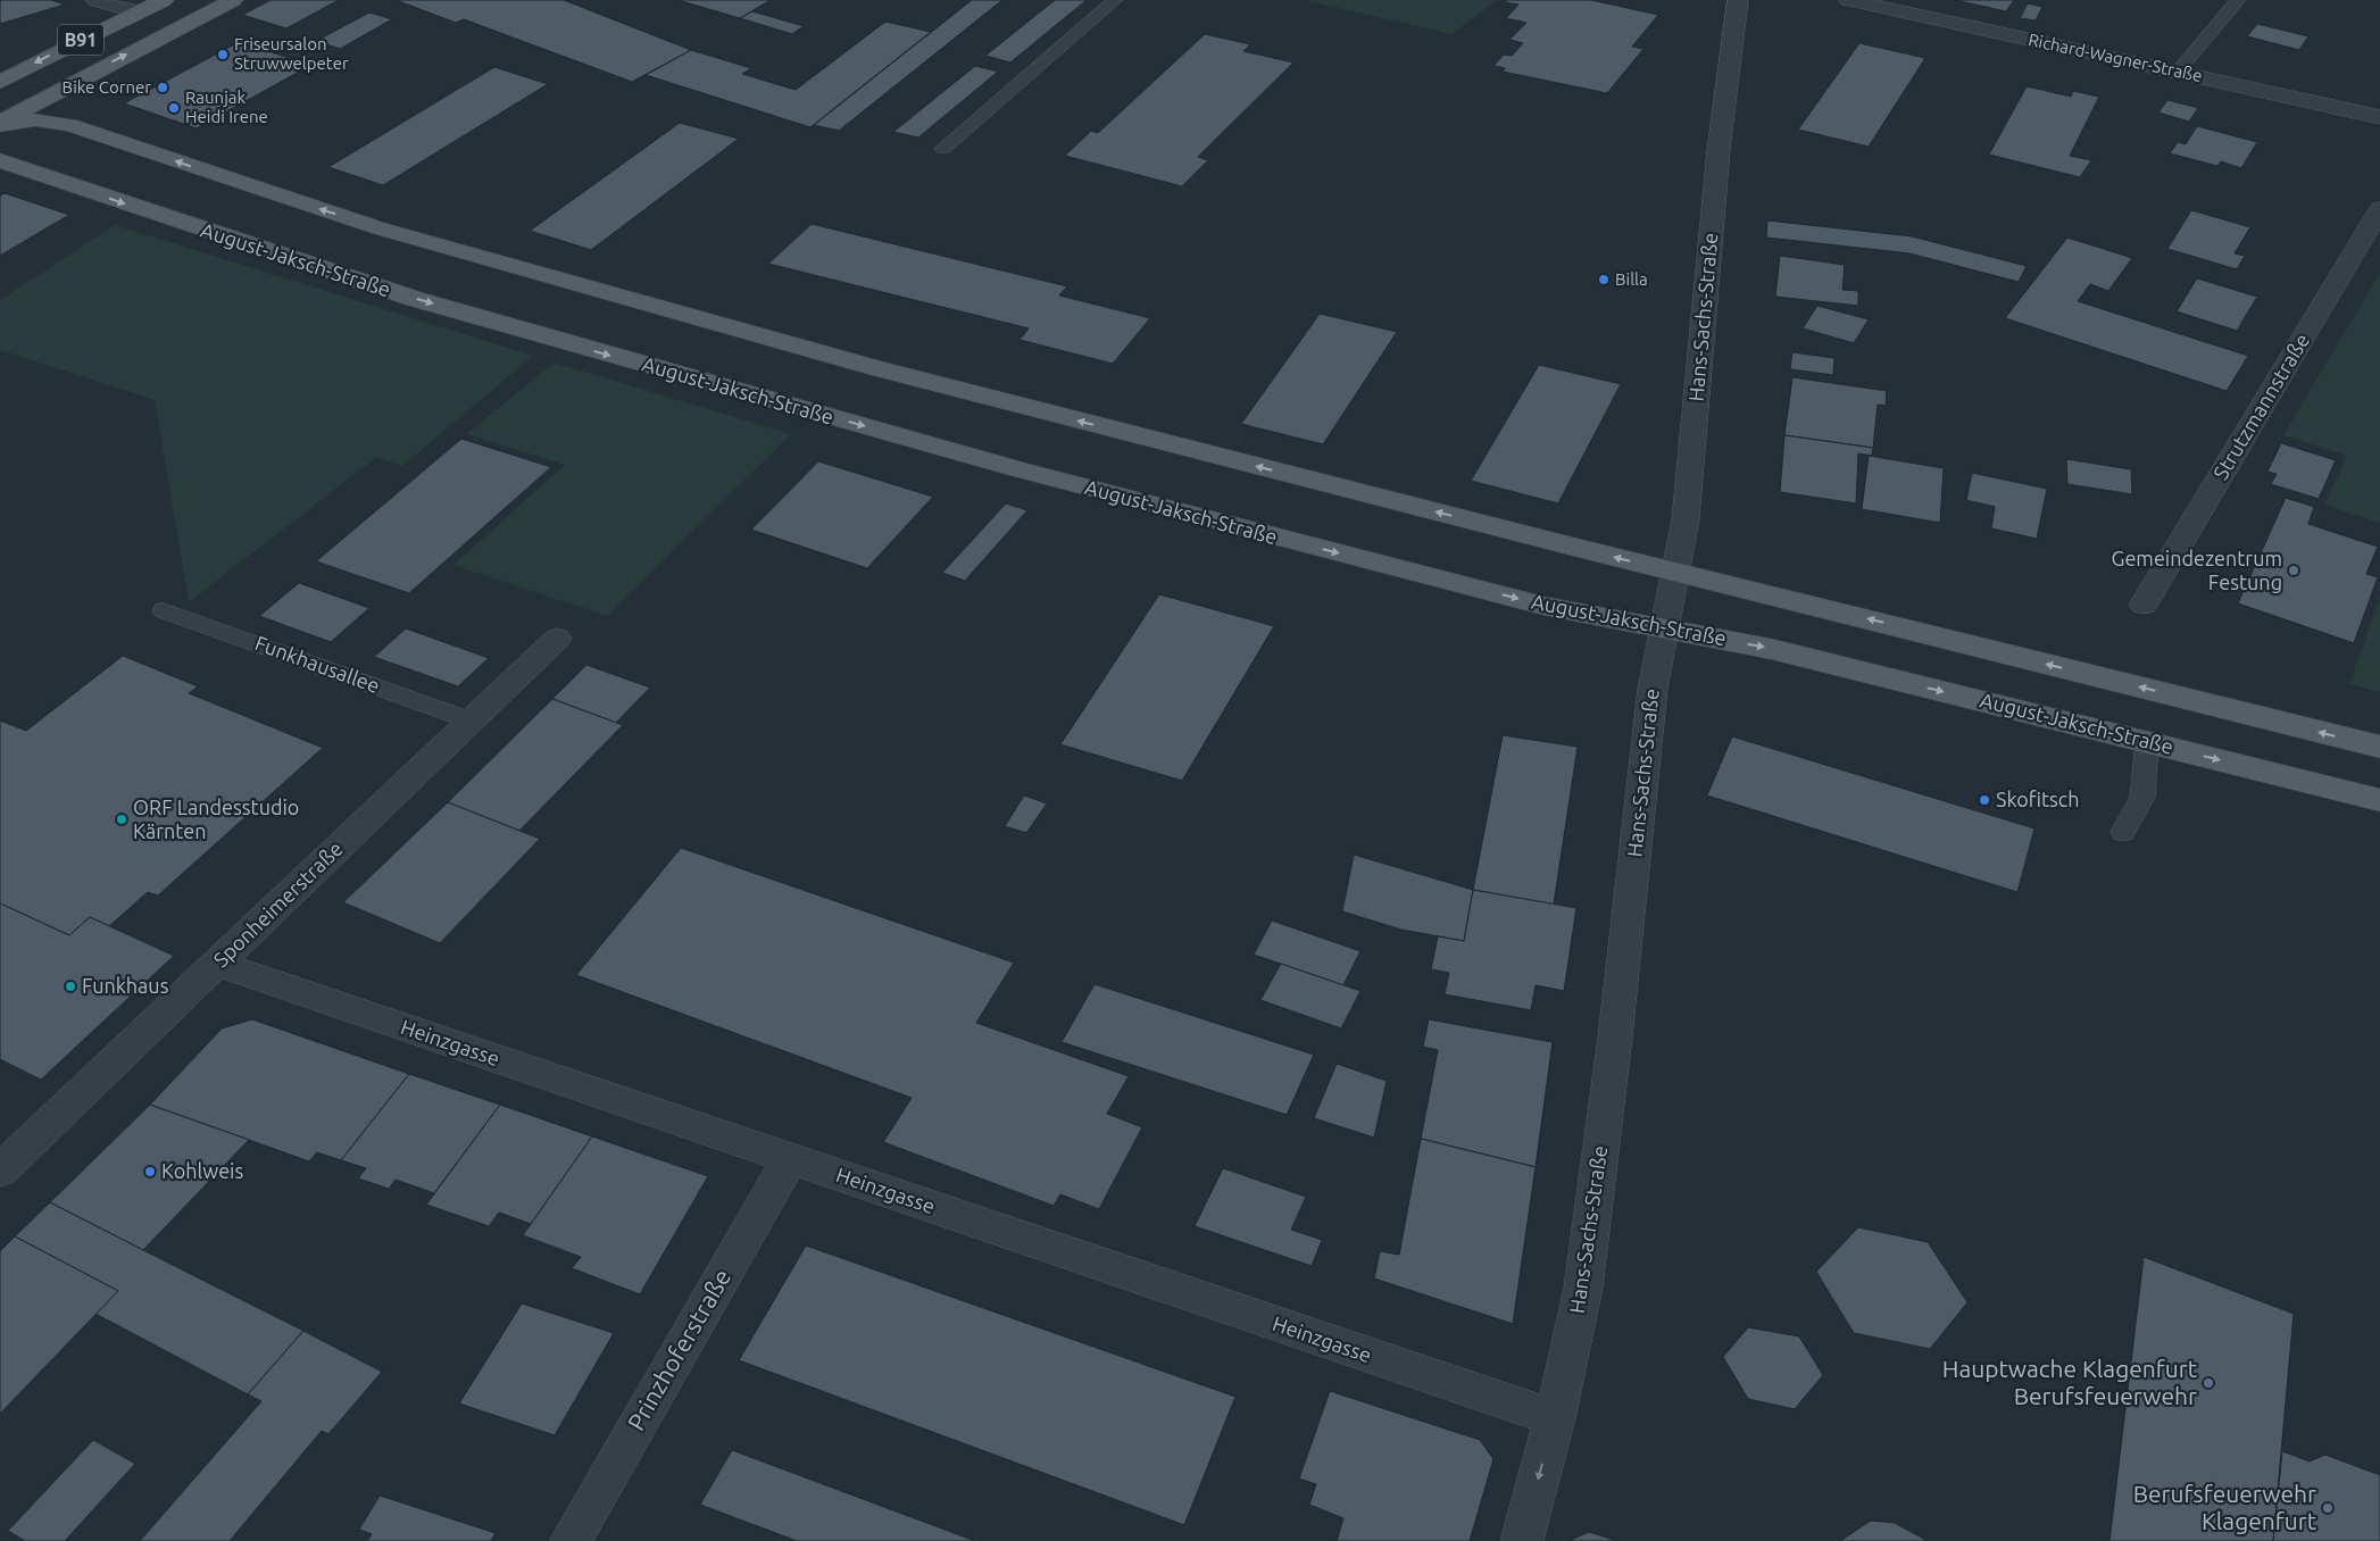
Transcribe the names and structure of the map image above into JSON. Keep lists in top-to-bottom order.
{
  "streets": {
    "main road": ["B91", "August-Jaksch-Straße"],
    "street": [
      "Richard-Wagner-Straße",
      "Hans-Sachs-Straße",
      "Strutzmannstraße",
      "Sponheimerstraße",
      "Heinzgasse",
      "Prinzhoferstraße"
    ],
    "lane": ["Funkhausallee"]
  },
  "crossings": [
    ["August-Jaksch-Straße", "Hans-Sachs-Straße"],
    ["Hans-Sachs-Straße", "Heinzgasse"],
    ["Funkhausallee", "Sponheimerstraße"],
    ["Sponheimerstraße", "Heinzgasse"],
    ["Heinzgasse", "Prinzhoferstraße"]
  ],
  "places": [
    "Friseursalon Struwwelpeter",
    "Bike Corner",
    "Raunjak Heidi Irene",
    "Billa",
    "Gemeindezentrum Festung",
    "Skofitsch",
    "ORF Landesstudio Kärnten",
    "Funkhaus",
    "Kohlweis",
    "Hauptwache Klagenfurt Berufsfeuerwehr",
    "Berufsfeuerwehr Klagenfurt"
  ]
}
